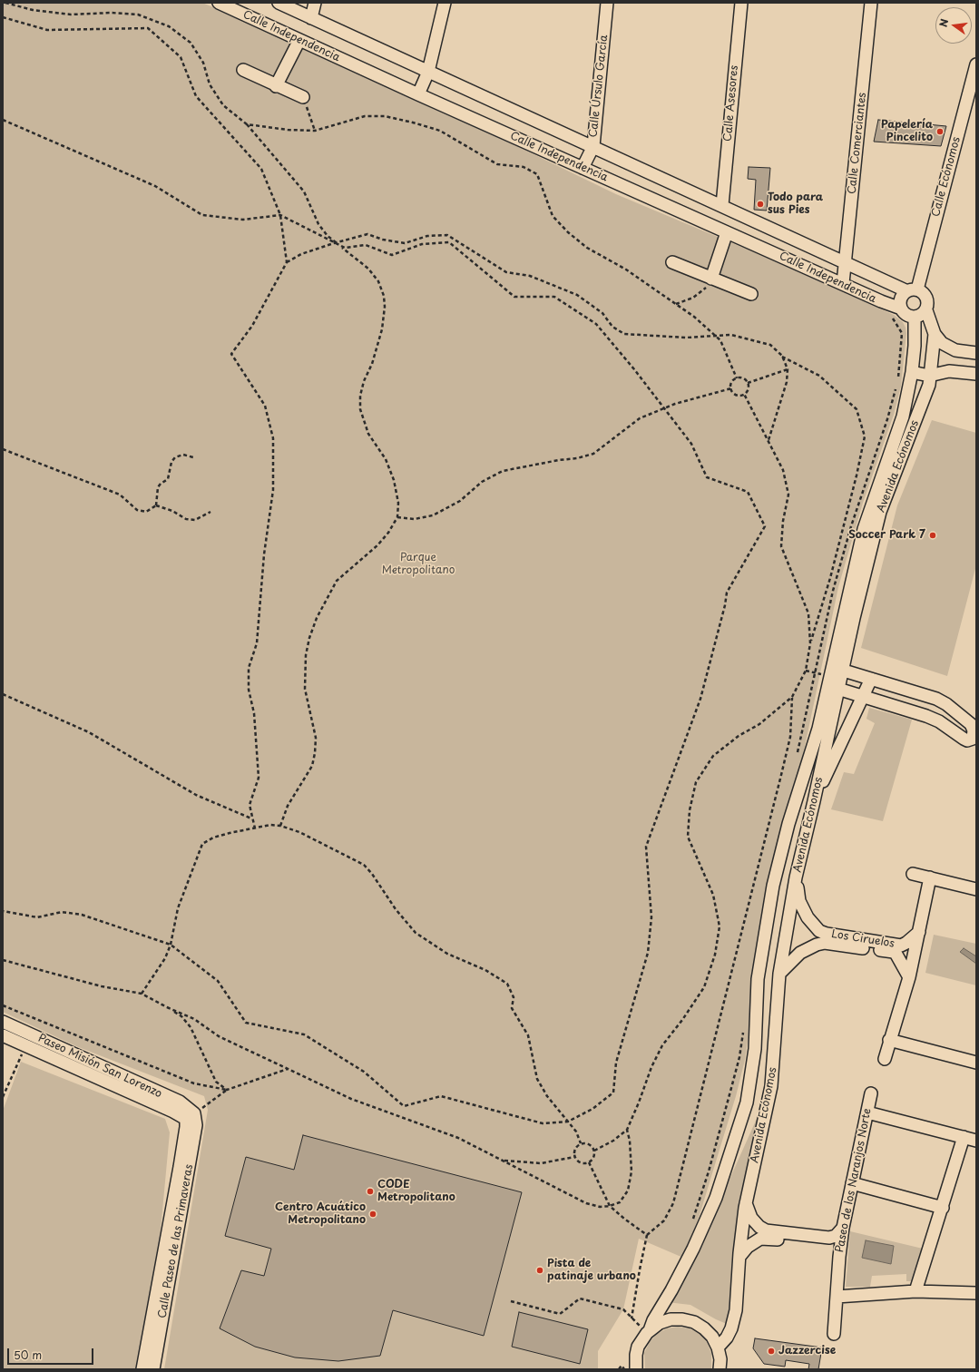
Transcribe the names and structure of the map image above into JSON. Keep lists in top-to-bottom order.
{
  "streets": {
    "street": [
      "Calle Independencia",
      "Calle Úrsulo García",
      "Calle Asesores",
      "Calle Comerciantes",
      "Calle Ecónomos",
      "Avenida Ecónomos",
      "Los Ciruelos",
      "Paseo Misión San Lorenzo",
      "Paseo de los Naranjos Norte",
      "Calle Paseo de las Primaveras"
    ]
  },
  "crossings": [
    ["Calle Independencia", "Calle Úrsulo García"],
    ["Calle Independencia", "Calle Asesores"],
    ["Calle Independencia", "Calle Comerciantes"],
    ["Calle Independencia", "Calle Ecónomos"],
    ["Calle Independencia", "Avenida Ecónomos"],
    ["Calle Ecónomos", "Avenida Ecónomos"],
    ["Avenida Ecónomos", "Los Ciruelos"],
    ["Paseo Misión San Lorenzo", "Calle Paseo de las Primaveras"]
  ],
  "parks": ["Parque Metropolitano"],
  "places": [
    "Papelería Pincelito",
    "Todo para sus Pies",
    "Soccer Park 7",
    "CODE Metropolitano",
    "Centro Acuático Metropolitano",
    "Pista de patinaje urbano",
    "Jazzercise"
  ],
  "scale_bar": "50 m",
  "north": "left"
}
